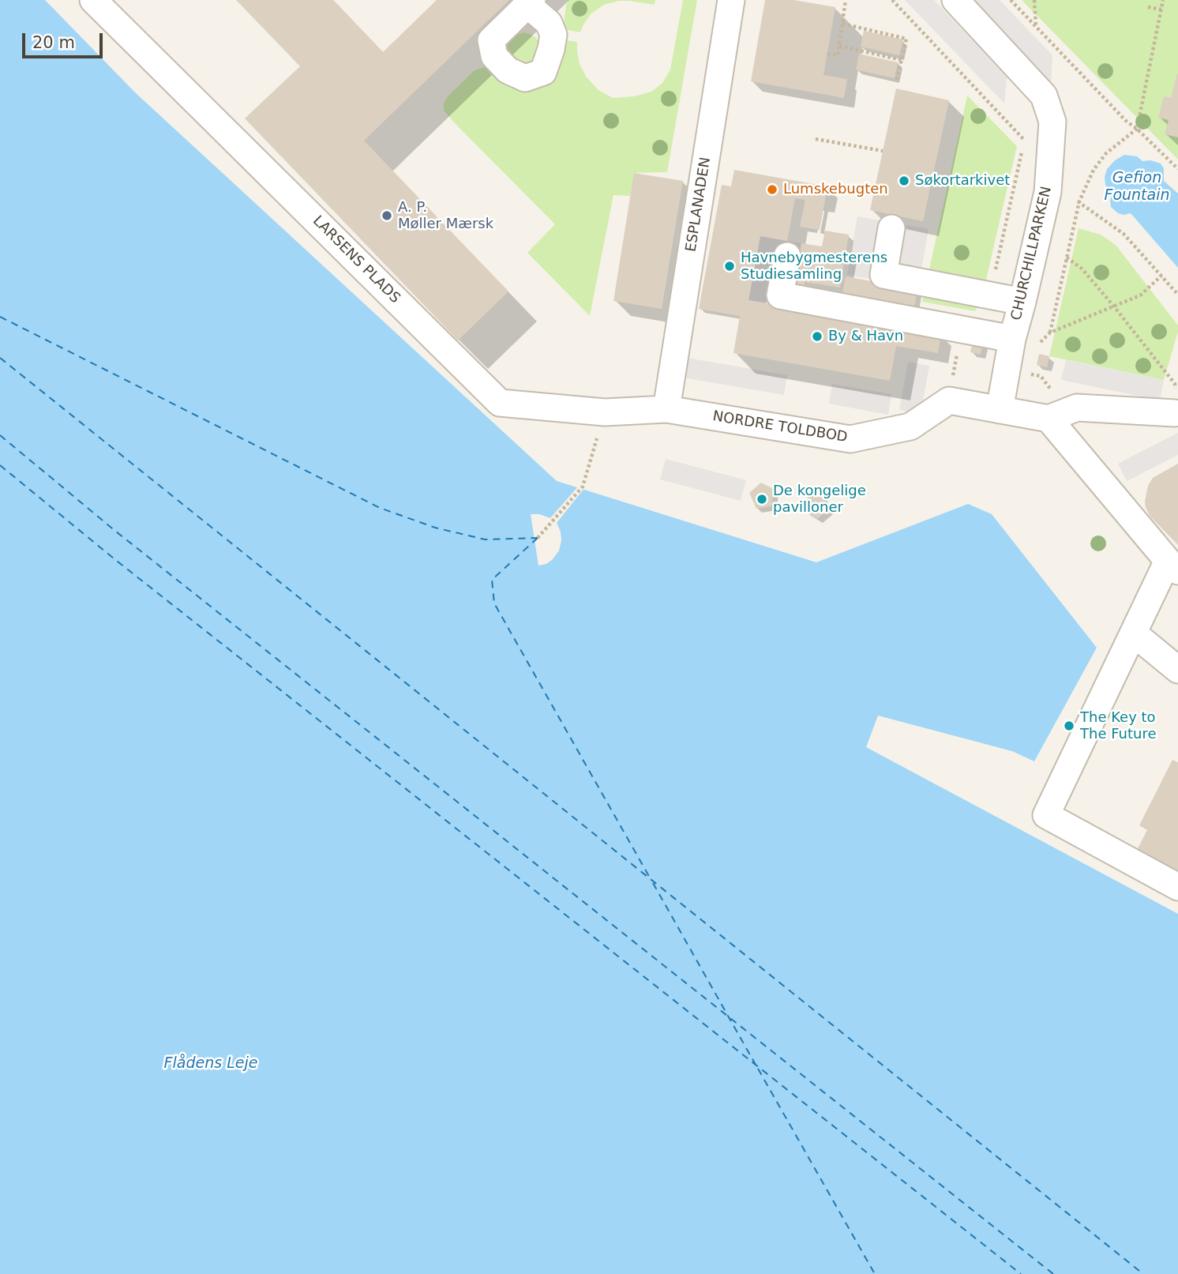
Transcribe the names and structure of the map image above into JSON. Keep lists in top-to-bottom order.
{
  "streets": {
    "street": [
      "ESPLANADEN",
      "CHURCHILLPARKEN",
      "LARSENS PLADS",
      "NORDRE TOLDBOD"
    ]
  },
  "crossings": [
    ["ESPLANADEN", "LARSENS PLADS"],
    ["ESPLANADEN", "NORDRE TOLDBOD"],
    ["LARSENS PLADS", "NORDRE TOLDBOD"]
  ],
  "water": ["Gefion Fountain", "Flådens Leje"],
  "places": [
    "Søkortarkivet",
    "Lumskebugten",
    "A. P. Møller Mærsk",
    "Havnebygmesterens Studiesamling",
    "By & Havn",
    "De kongelige pavilloner",
    "The Key to The Future"
  ],
  "scale_bar": "20 m"
}
